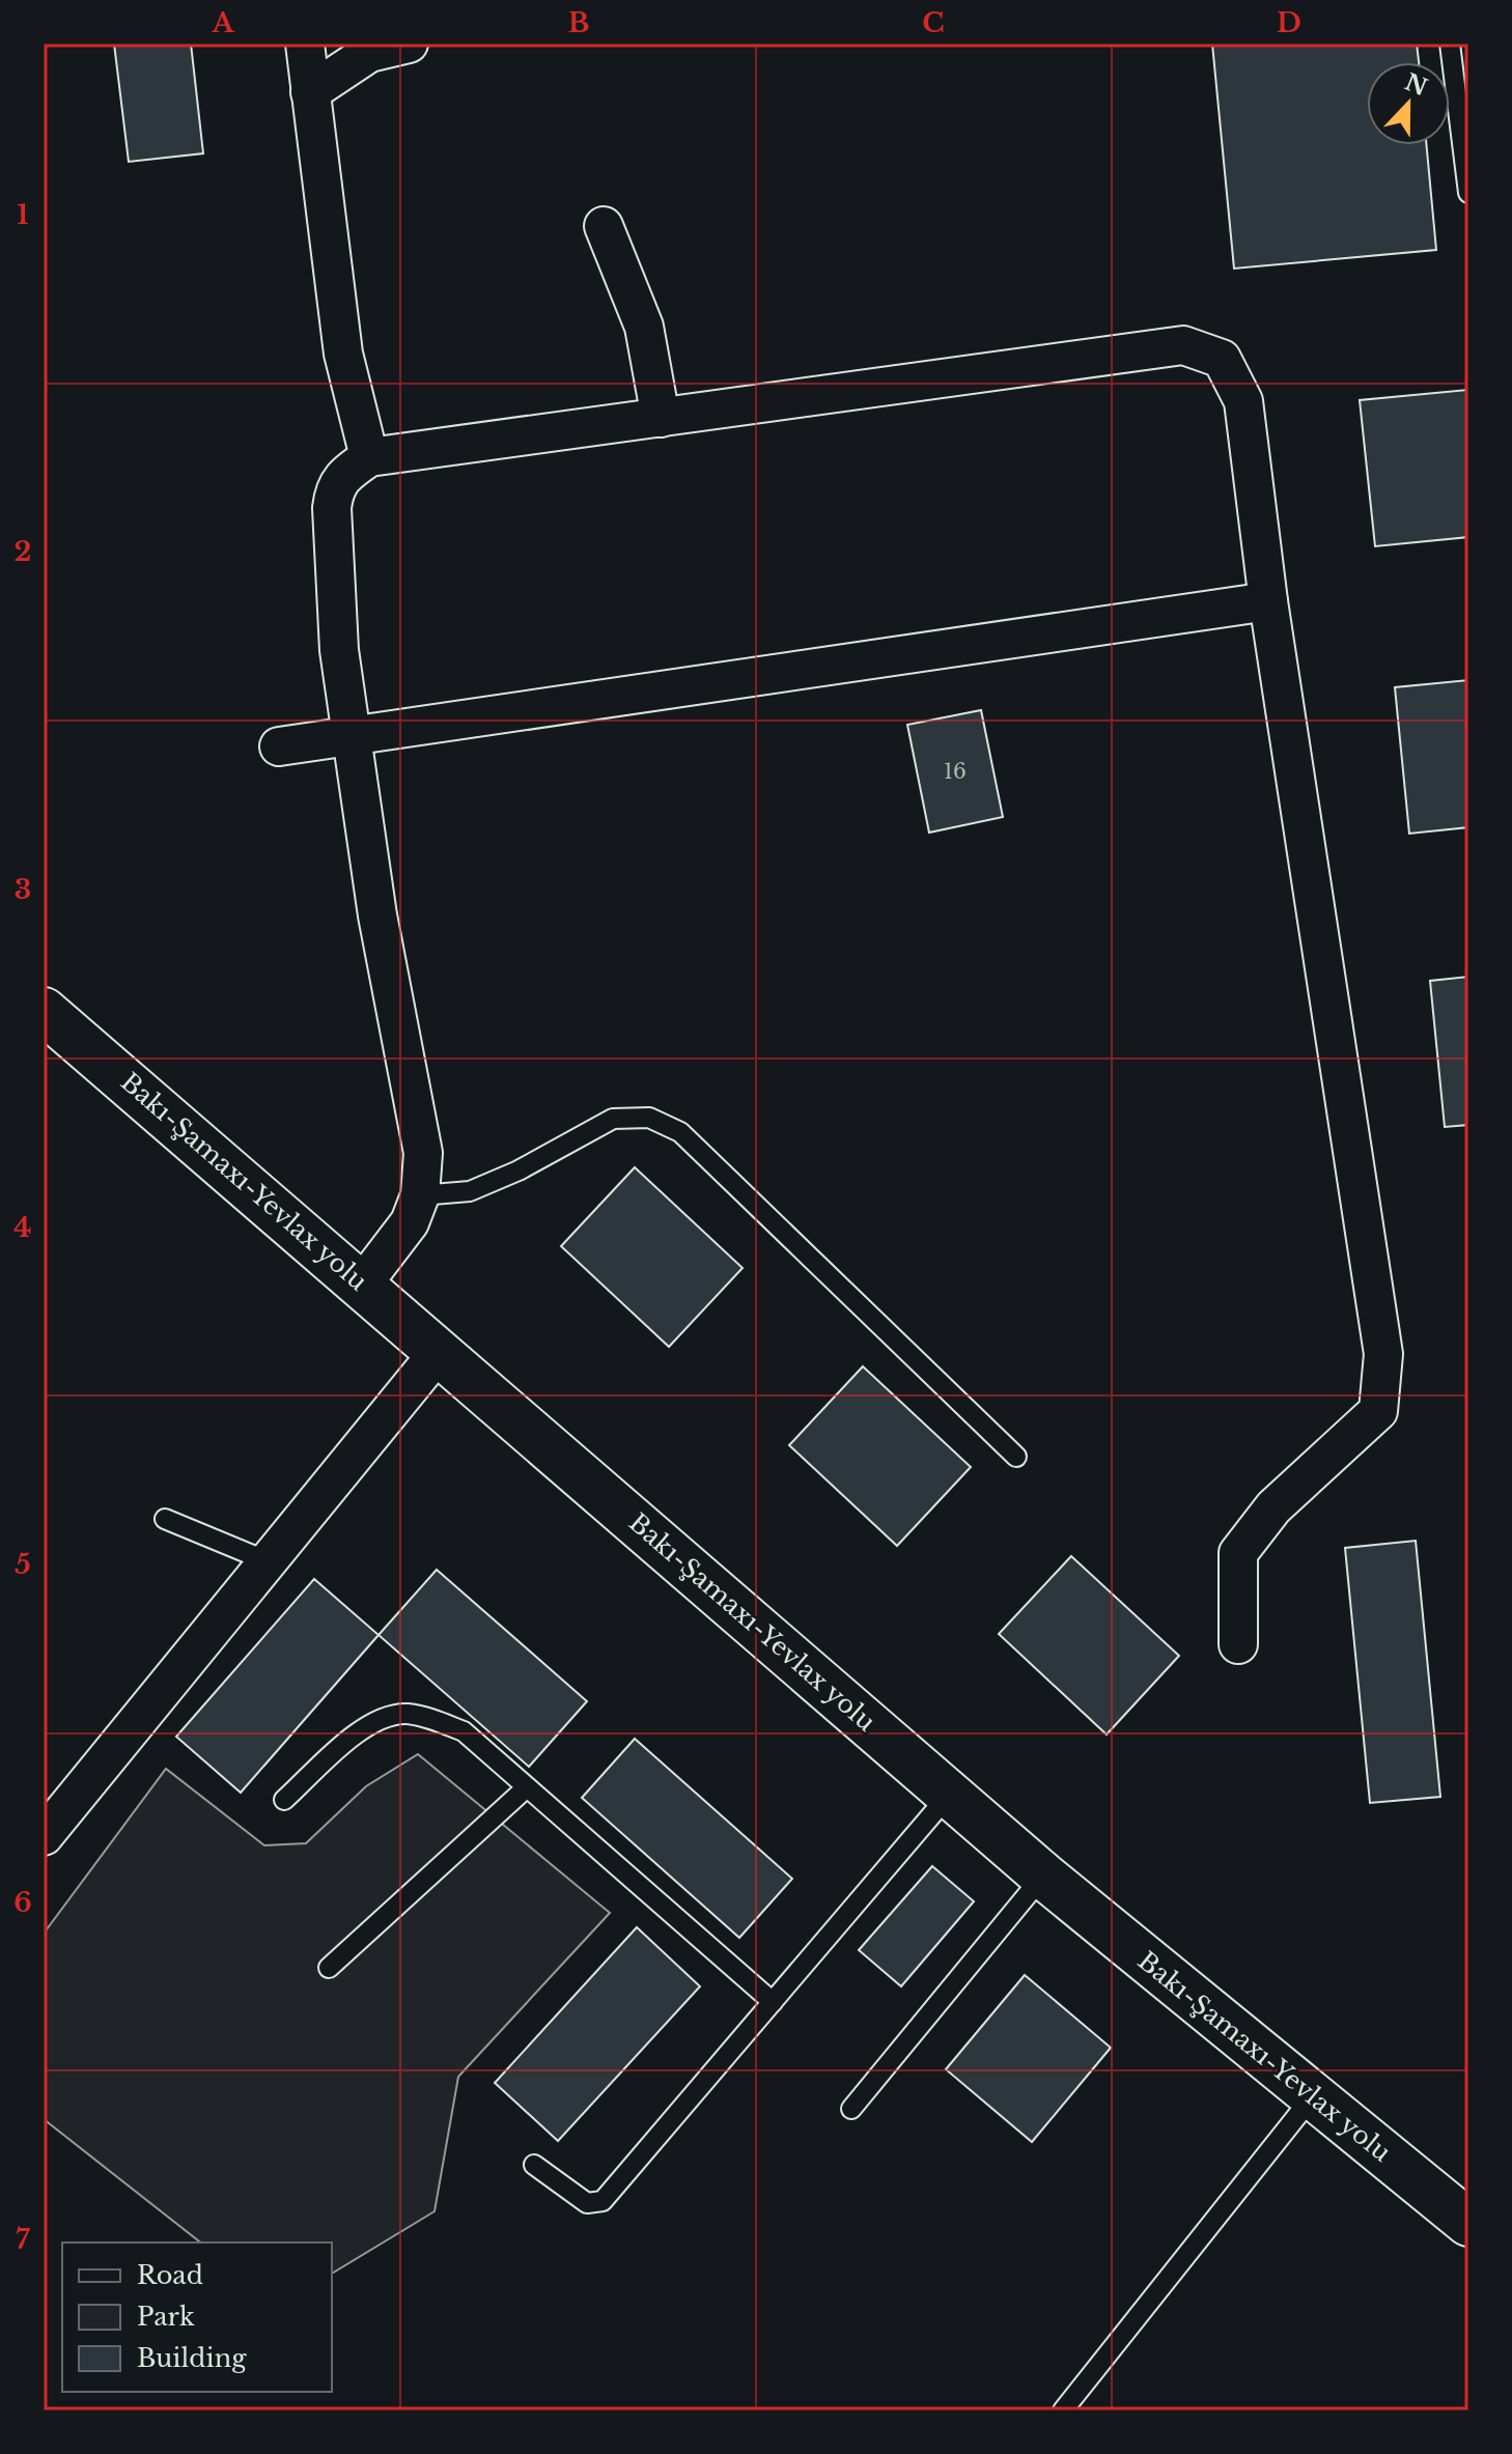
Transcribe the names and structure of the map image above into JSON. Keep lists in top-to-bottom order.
{
  "streets": {
    "highway": ["Bakı-Şamaxı-Yevlax yolu"]
  },
  "house_numbers": ["16"],
  "legend": ["Road", "Park", "Building"],
  "north": "top",
  "grid": {
    "columns": [
      "A",
      "B",
      "C",
      "D"
    ],
    "rows": [
      "1",
      "2",
      "3",
      "4",
      "5",
      "6",
      "7"
    ]
  }
}
